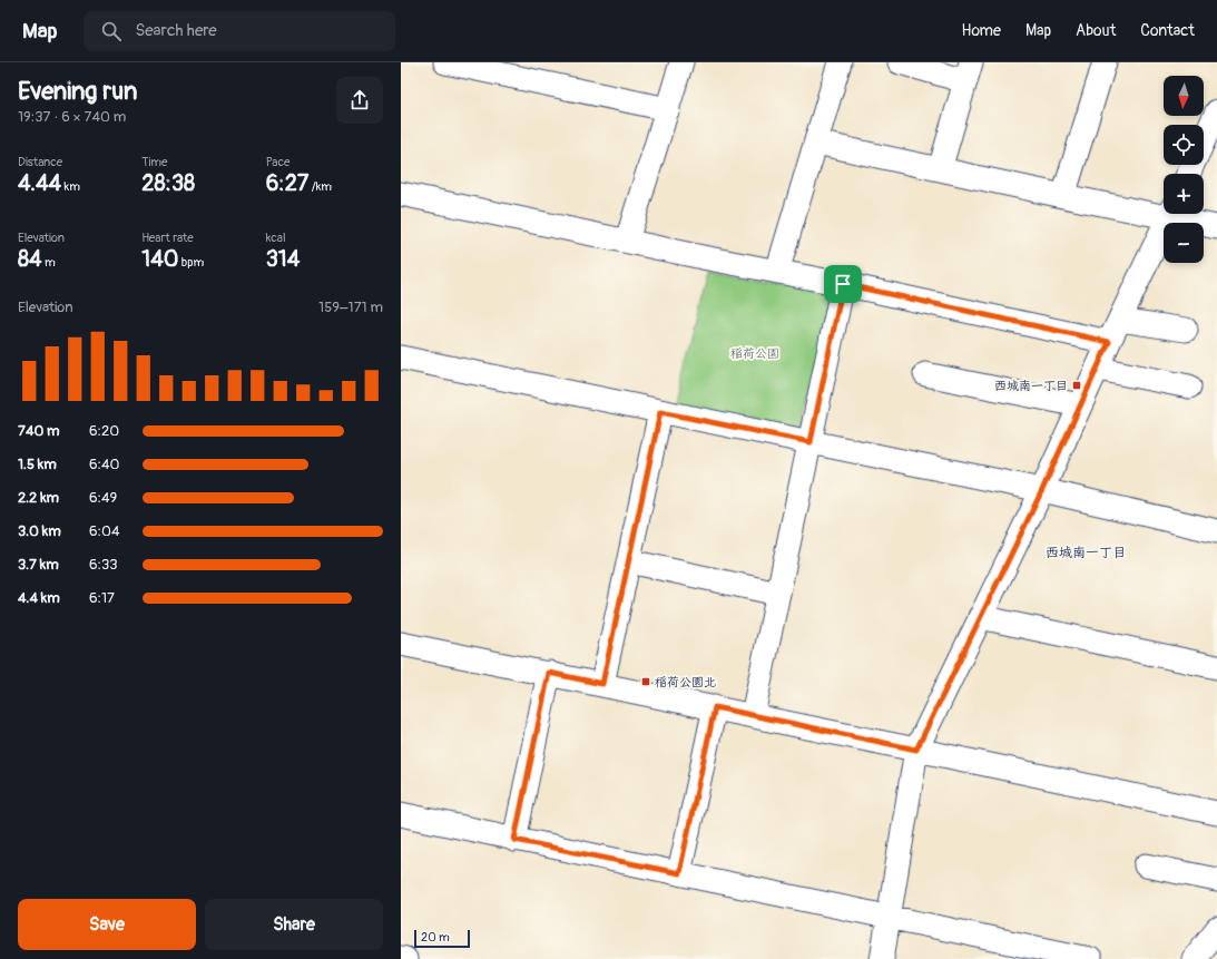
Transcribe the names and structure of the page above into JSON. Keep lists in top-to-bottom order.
{
  "districts": ["西城南一丁目"],
  "parks": ["稲荷公園"],
  "places": {
    "transit": ["西城南一丁目", "稲荷公園北"]
  },
  "scale_bar": "20 m",
  "north": "bottom",
  "page": {
    "header": "Map",
    "search": "Search here",
    "nav": [
      "Home",
      "Map",
      "About",
      "Contact"
    ],
    "heading": ["Evening run", "19:37 · 6 × 740 m"],
    "map_buttons": ["+", "−"],
    "stats": [
      ["Distance", "4.44 km"],
      ["Time", "28:38"],
      ["Pace", "6:27 /km"],
      ["Elevation", "84 m"],
      ["Heart rate", "140 bpm"],
      ["kcal", "314"]
    ],
    "chart": ["Elevation", "159–171 m"],
    "list": [
      {
        "name": "740 m",
        "note": "6:20"
      },
      {
        "name": "1.5 km",
        "note": "6:40"
      },
      {
        "name": "2.2 km",
        "note": "6:49"
      },
      {
        "name": "3.0 km",
        "note": "6:04"
      },
      {
        "name": "3.7 km",
        "note": "6:33"
      },
      {
        "name": "4.4 km",
        "note": "6:17"
      }
    ],
    "buttons": ["Save", "Share"],
    "scale": "20 m"
  }
}
